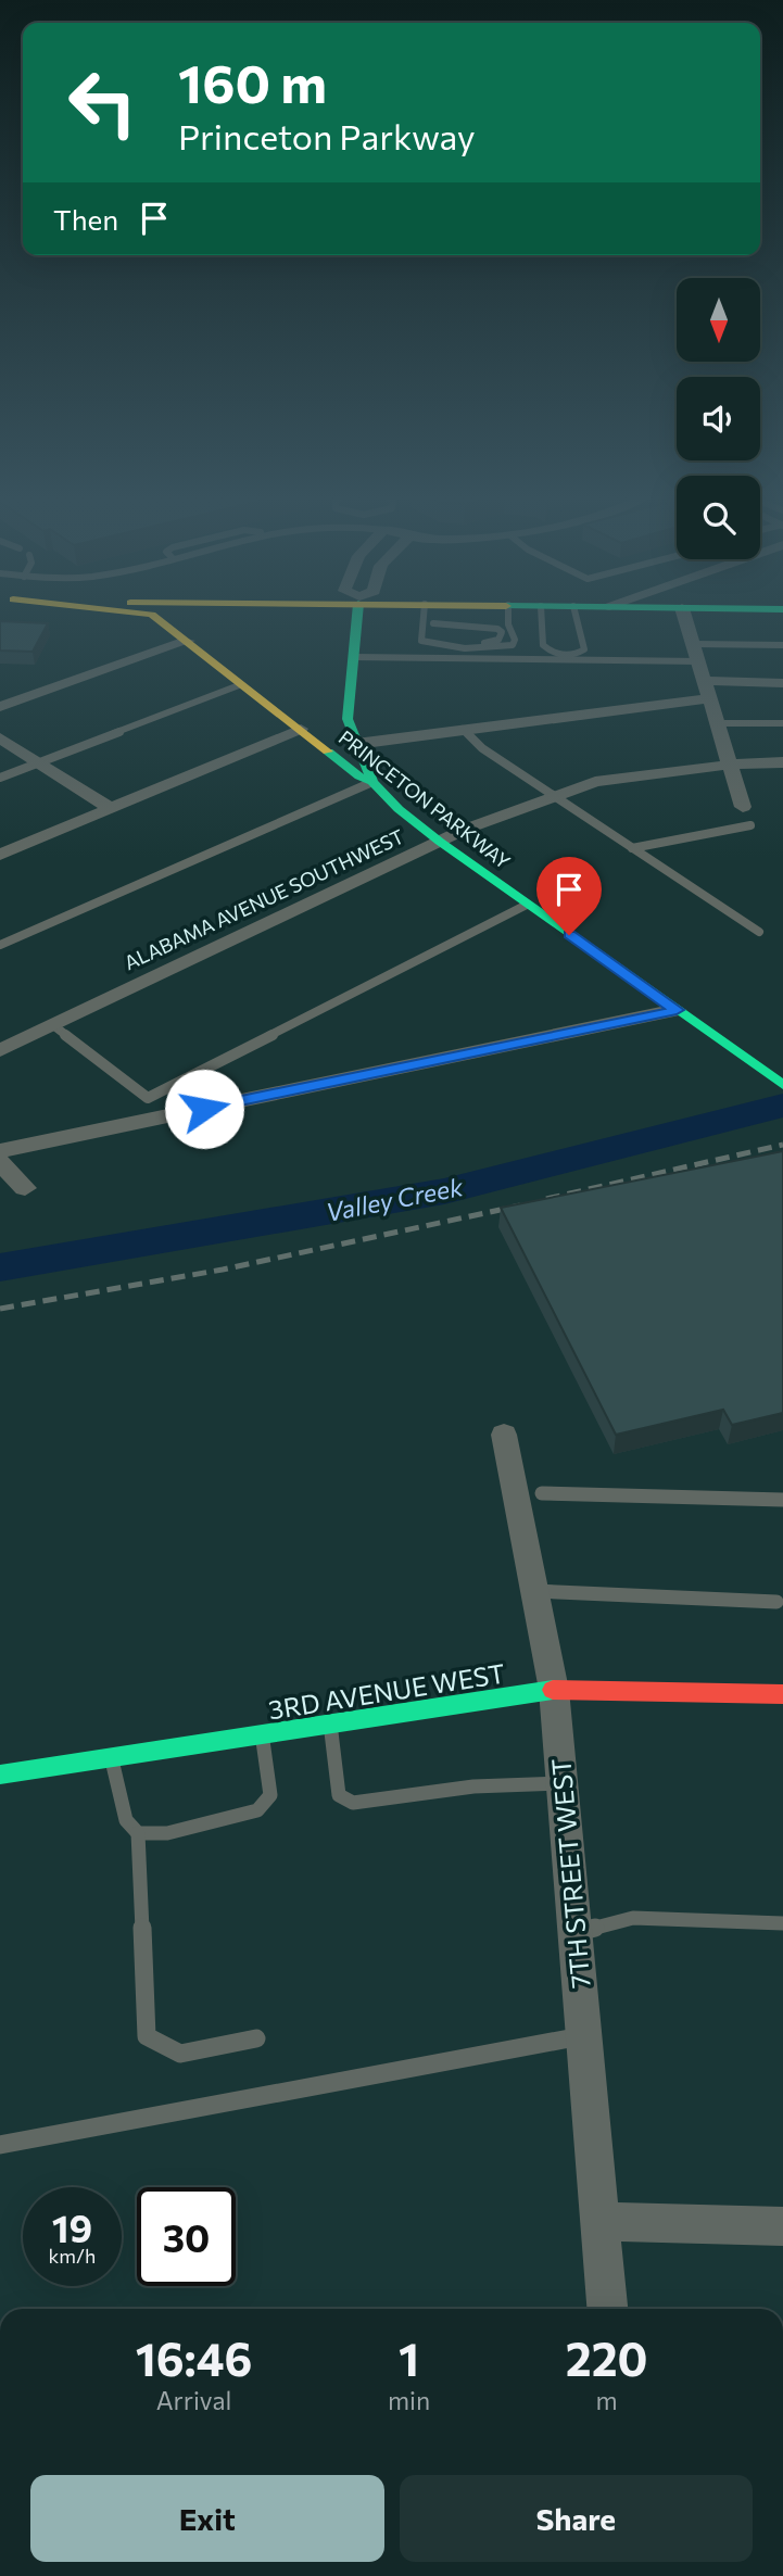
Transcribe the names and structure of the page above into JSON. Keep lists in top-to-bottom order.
{
  "streets": {
    "main road": ["PRINCETON PARKWAY", "3RD AVENUE WEST"],
    "street": ["ALABAMA AVENUE SOUTHWEST", "7TH STREET WEST"]
  },
  "crossings": [
    ["PRINCETON PARKWAY", "ALABAMA AVENUE SOUTHWEST"],
    ["3RD AVENUE WEST", "7TH STREET WEST"]
  ],
  "water": ["Valley Creek"],
  "north": "bottom",
  "page": {
    "turn": ["160 m", "Princeton Parkway"],
    "then": "Then",
    "speed": "19 km/h",
    "limit": "30",
    "eta": [
      "16:46",
      "Arrival",
      "1",
      "min",
      "220",
      "m"
    ],
    "buttons": ["Exit", "Share"]
  }
}
